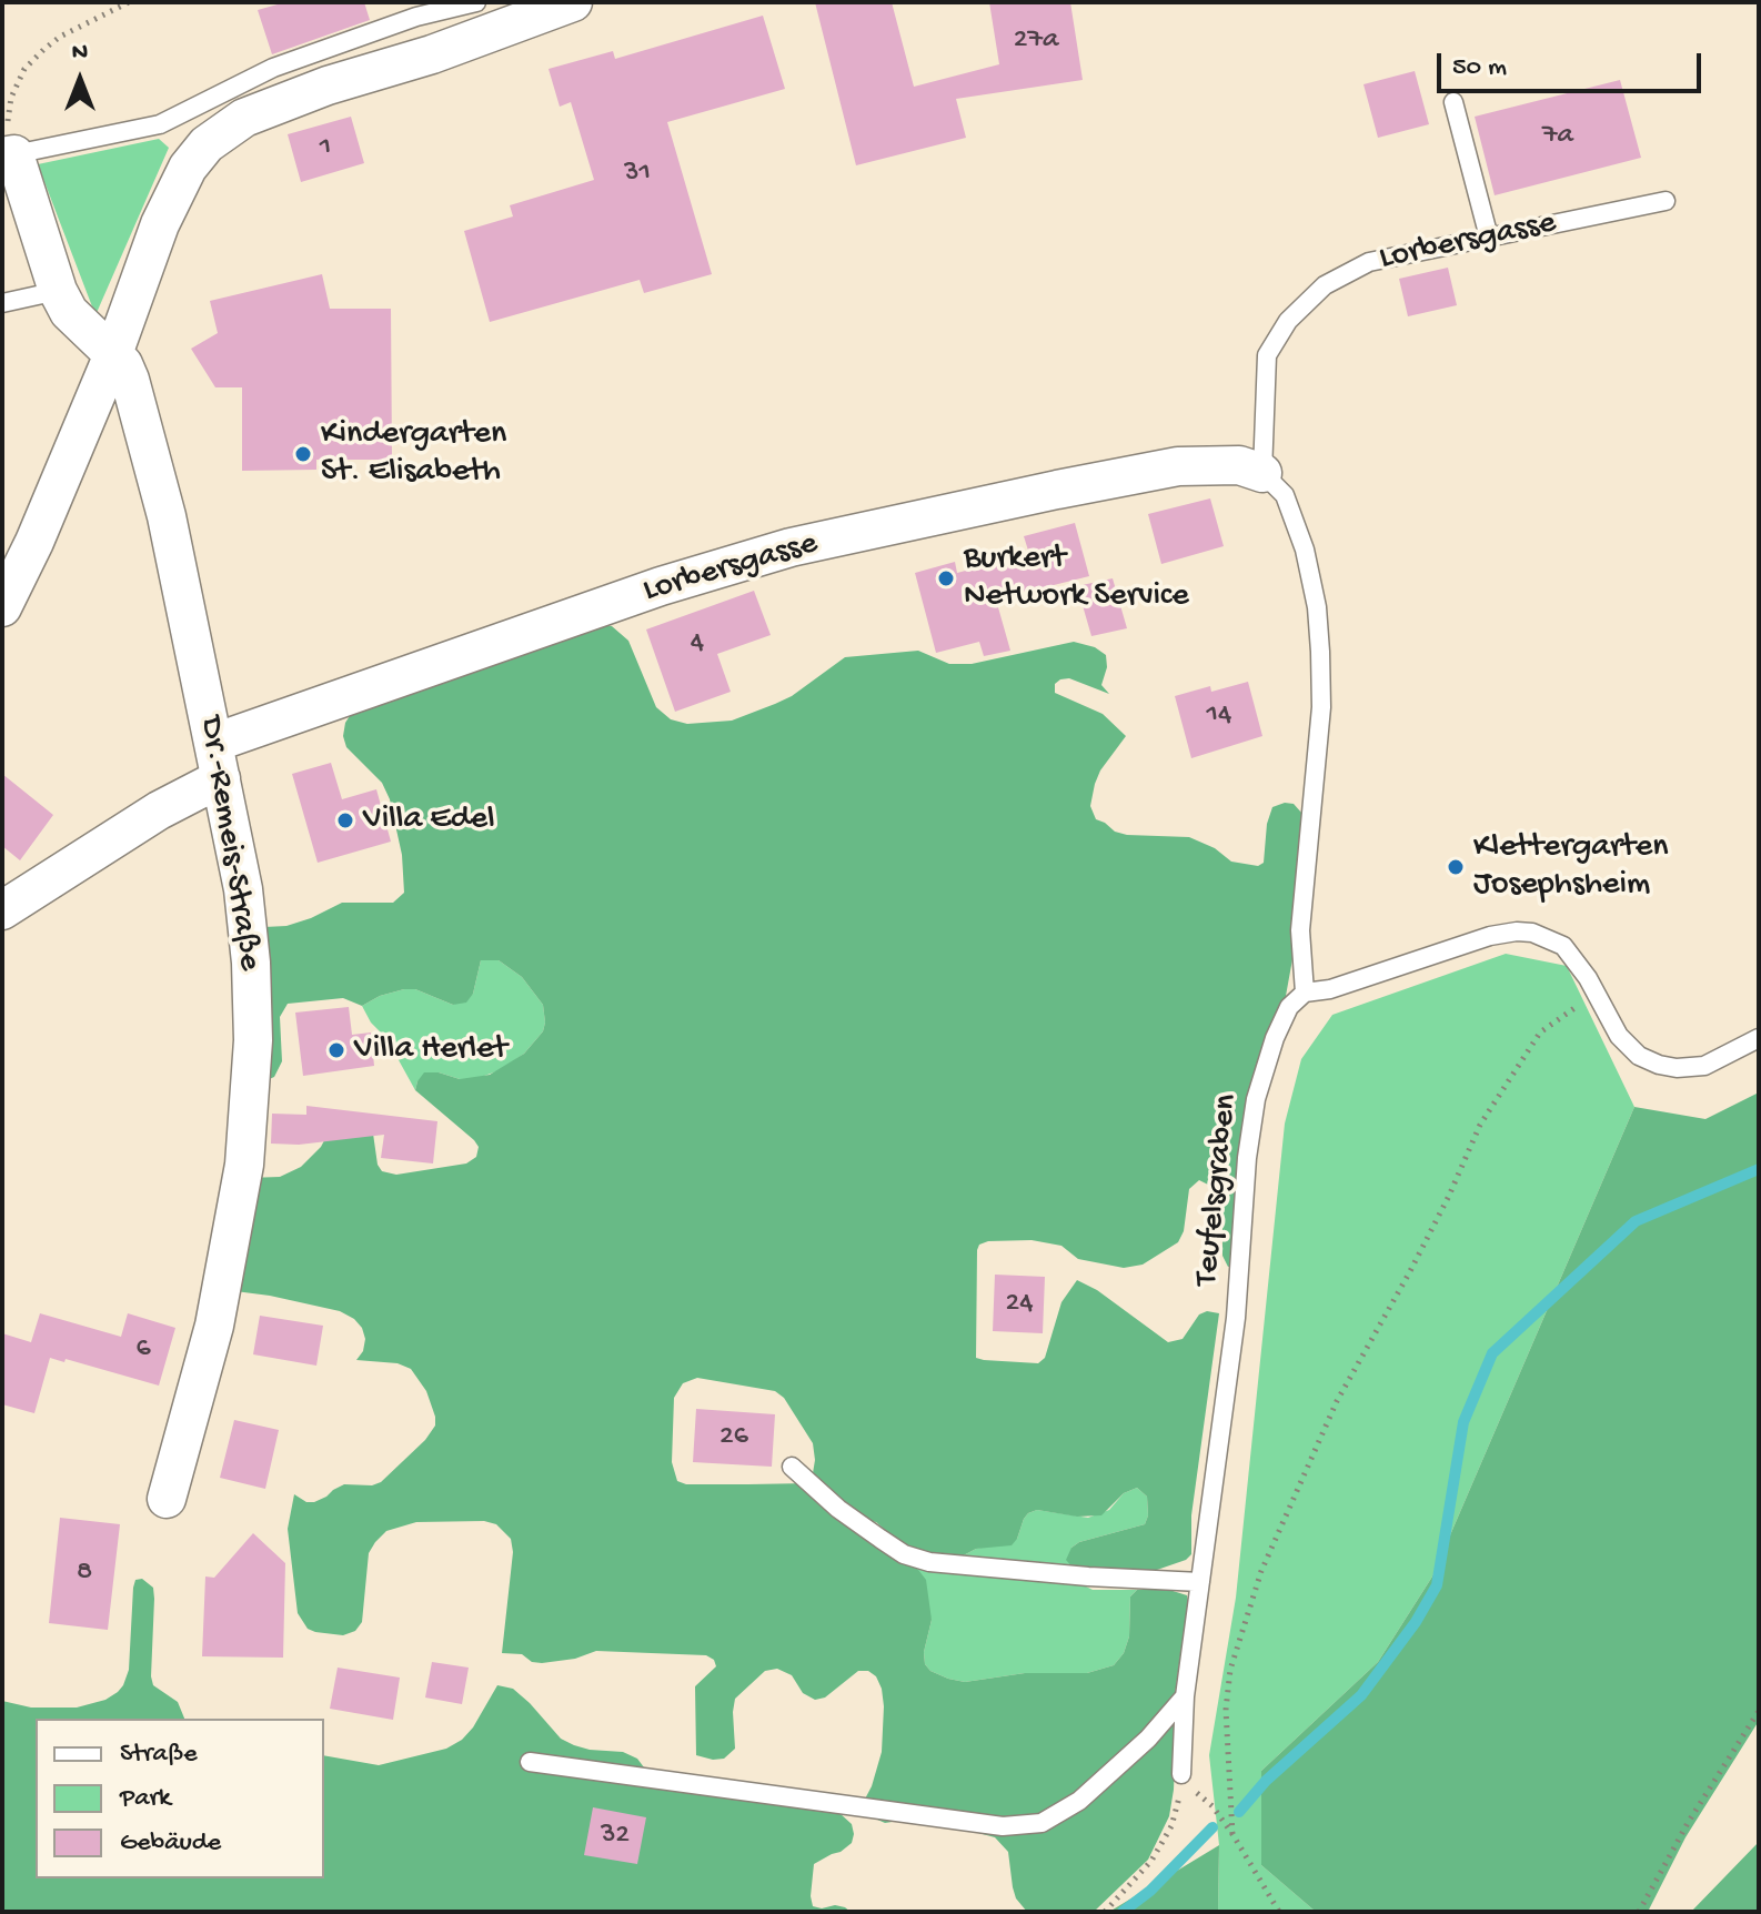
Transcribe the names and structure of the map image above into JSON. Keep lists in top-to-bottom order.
{
  "streets": {
    "street": ["Lorbersgasse", "Dr.-Remeis-Straße"],
    "lane": ["Teufelsgraben"]
  },
  "crossings": [
    ["Lorbersgasse", "Dr.-Remeis-Straße"]
  ],
  "places": [
    "Kindergarten St. Elisabeth",
    "Burkert Network Service",
    "Villa Edel",
    "Klettergarten Josephsheim",
    "Villa Herlet"
  ],
  "house_numbers": [
    "27a",
    "7a",
    "1",
    "31",
    "4",
    "14",
    "24",
    "6",
    "26",
    "8",
    "32"
  ],
  "legend": ["Straße", "Park", "Gebäude"],
  "scale_bar": "50 m",
  "north": "top"
}
